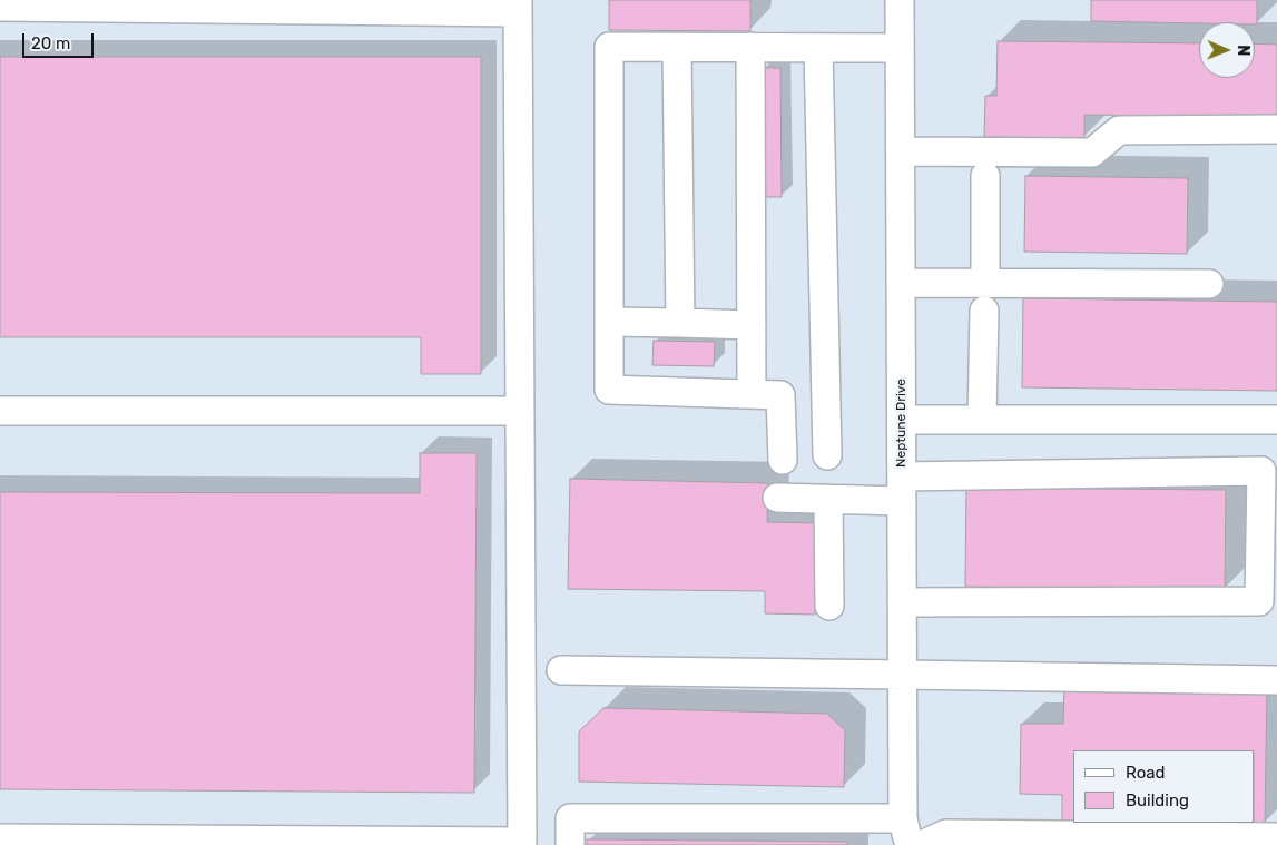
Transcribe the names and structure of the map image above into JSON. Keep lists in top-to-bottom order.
{
  "streets": {
    "street": ["Neptune Drive"]
  },
  "legend": ["Road", "Building"],
  "scale_bar": "20 m",
  "north": "right"
}
